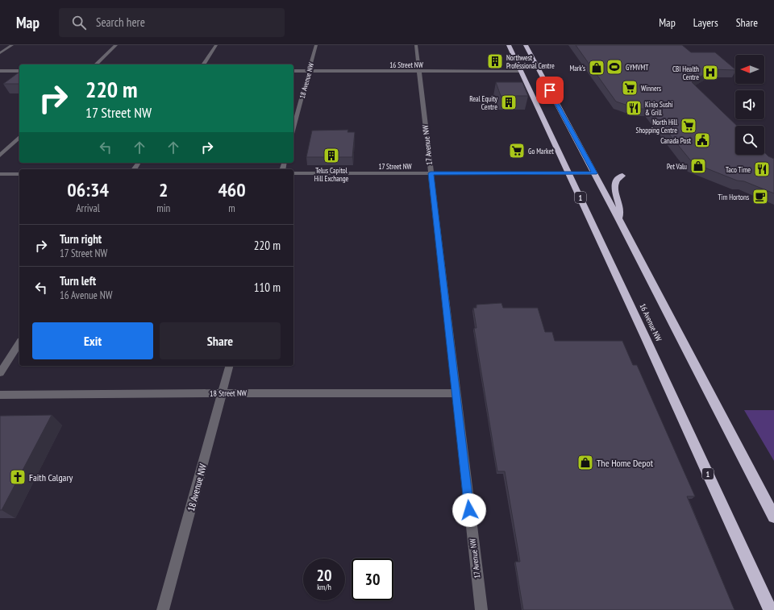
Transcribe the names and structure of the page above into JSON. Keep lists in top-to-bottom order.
{
  "streets": {
    "highway": ["1", "16 Avenue NW"],
    "street": [
      "16 Street NW",
      "18 Avenue NW",
      "17 Avenue NW",
      "17 Street NW",
      "18 Street NW"
    ]
  },
  "crossings": [
    ["16 Street NW", "18 Avenue NW"],
    ["16 Street NW", "17 Avenue NW"],
    ["16 Street NW", "16 Avenue NW"],
    ["18 Avenue NW", "18 Street NW"],
    ["17 Avenue NW", "17 Street NW"],
    ["17 Avenue NW", "18 Street NW"],
    ["17 Street NW", "16 Avenue NW"]
  ],
  "places": {
    "building": ["Northwest Professional Centre", "Real Equity Centre", "Telus Capitol Hill Exchange"],
    "sports": ["GYMVMT"],
    "shop": ["Mark's", "Pet Valu", "The Home Depot"],
    "hospital": ["CBI Health Centre"],
    "supermarket": ["Winners", "North Hill Shopping Centre", "Go Market"],
    "restaurant": ["Kinjo Sushi & Grill", "Taco Time"],
    "public building": ["Canada Post"],
    "cafe": ["Tim Hortons"],
    "church": ["Faith Calgary"]
  },
  "north": "left",
  "page": {
    "header": "Map",
    "search": "Search here",
    "nav": ["Map", "Layers", "Share"],
    "turn": ["220 m", "17 Street NW"],
    "eta": [
      "06:34",
      "Arrival",
      "2",
      "min",
      "460",
      "m"
    ],
    "list": [
      {
        "name": "Turn right",
        "note": "17 Street NW",
        "value": "220 m"
      },
      {
        "name": "Turn left",
        "note": "16 Avenue NW",
        "value": "110 m"
      }
    ],
    "buttons": ["Exit", "Share"],
    "speed": "20 km/h",
    "limit": "30"
  }
}
